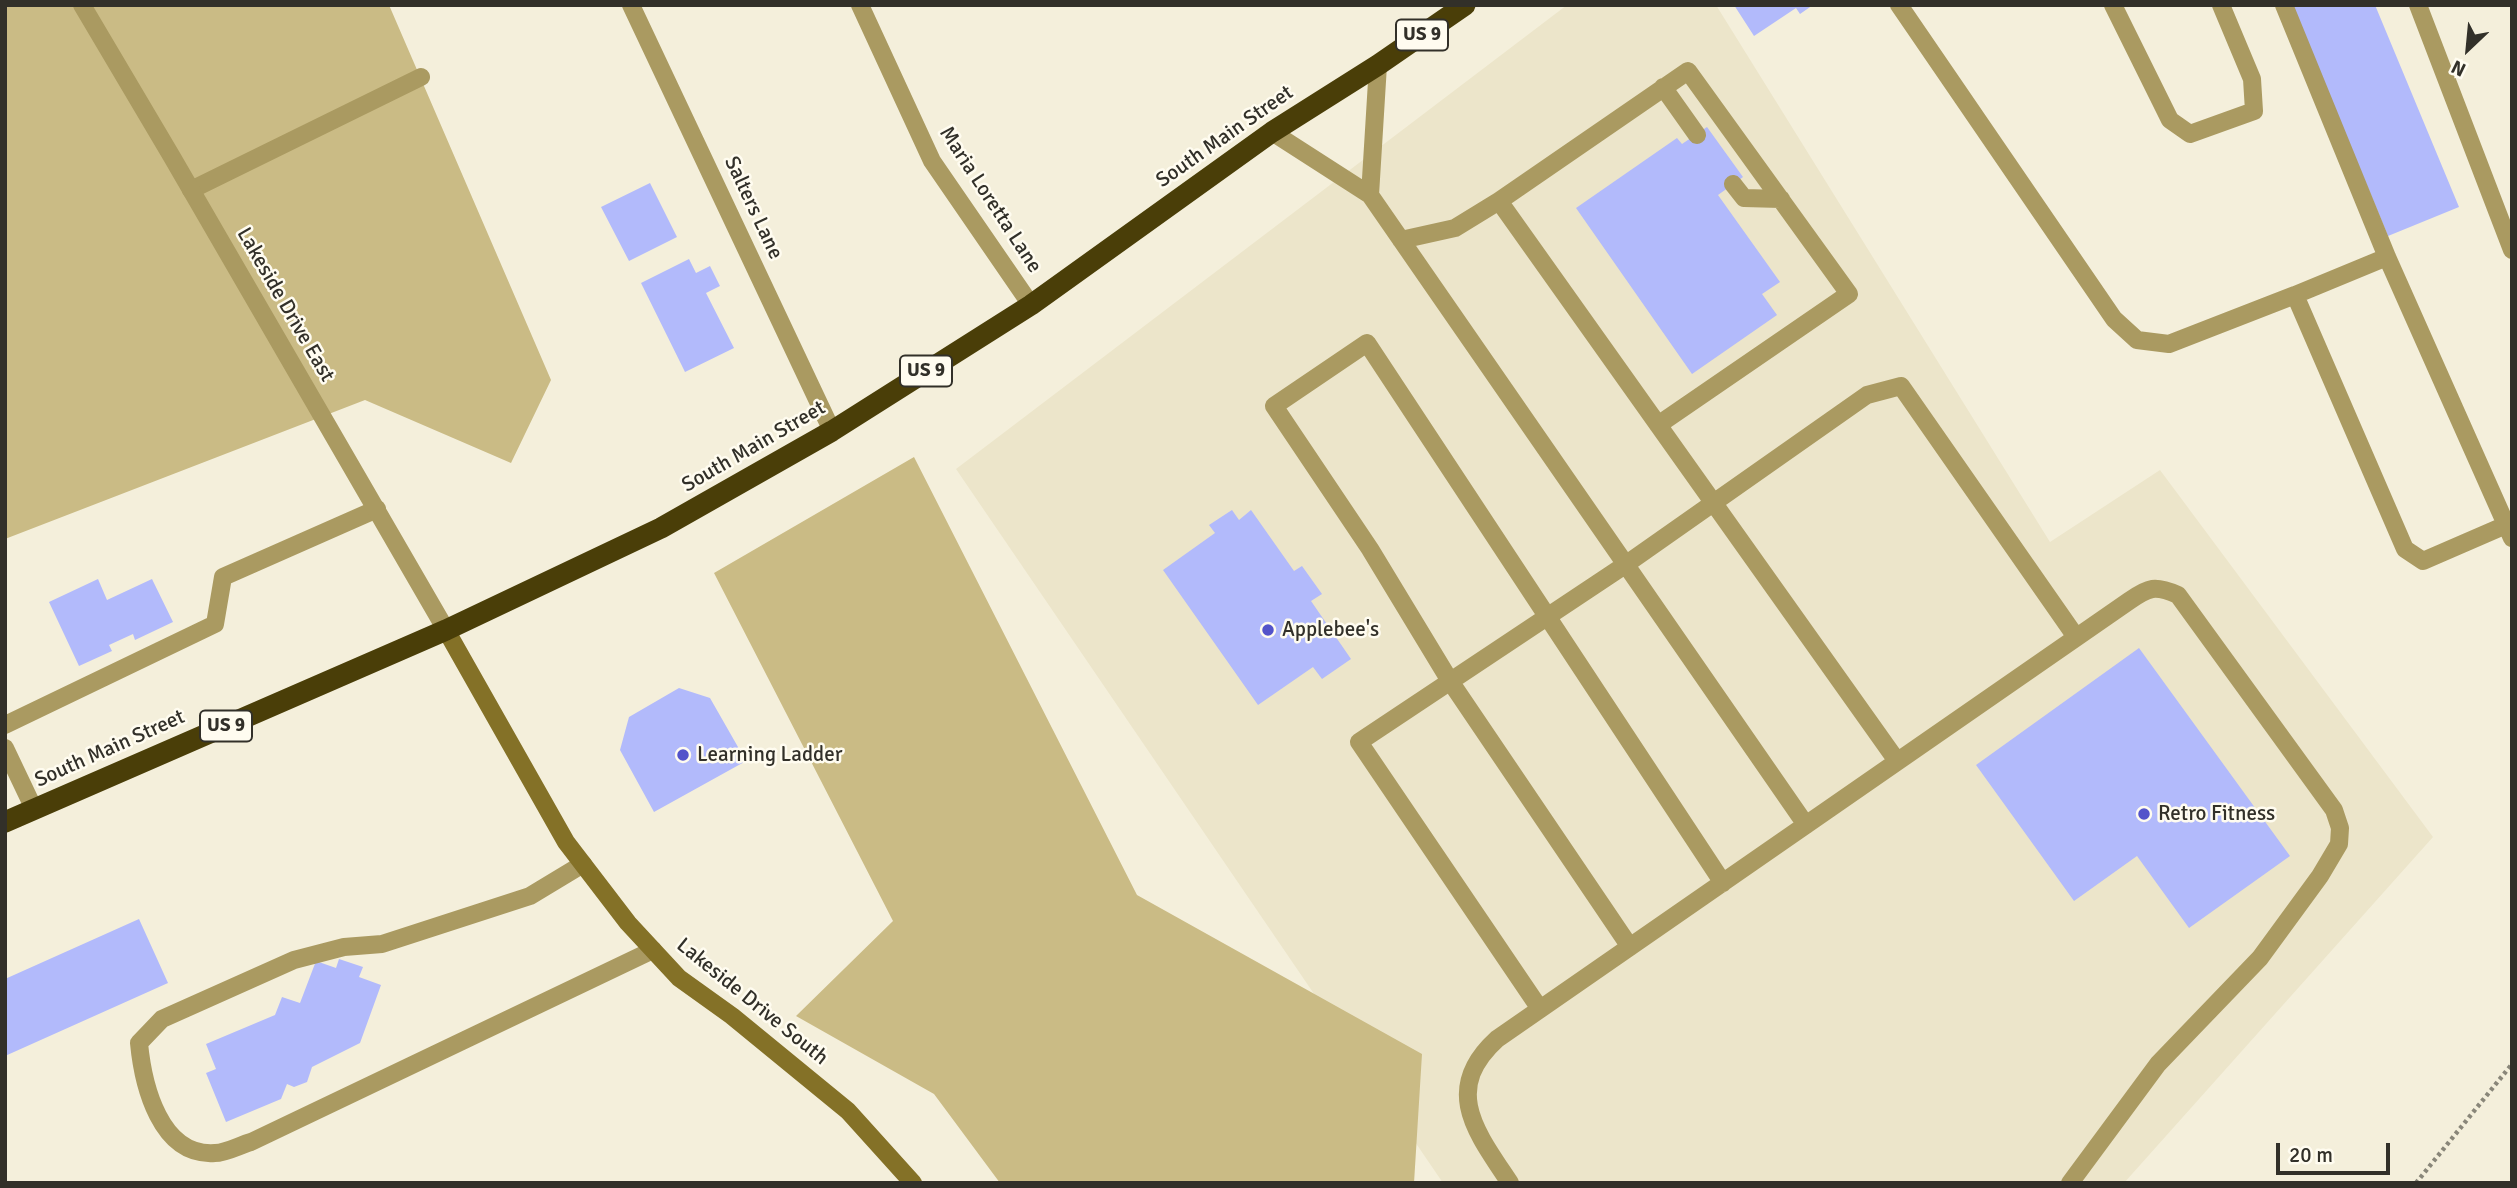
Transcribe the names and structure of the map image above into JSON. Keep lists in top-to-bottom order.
{
  "streets": {
    "highway": ["US 9", "South Main Street"],
    "street": [
      "Maria Loretta Lane",
      "Salters Lane",
      "Lakeside Drive East",
      "Lakeside Drive South"
    ]
  },
  "crossings": [
    ["South Main Street", "Maria Loretta Lane"],
    ["South Main Street", "Salters Lane"],
    ["South Main Street", "Lakeside Drive East"],
    ["South Main Street", "Lakeside Drive South"],
    ["Lakeside Drive East", "Lakeside Drive South"]
  ],
  "places": ["Applebee's", "Learning Ladder", "Retro Fitness"],
  "scale_bar": "20 m",
  "north": "bottom left"
}
